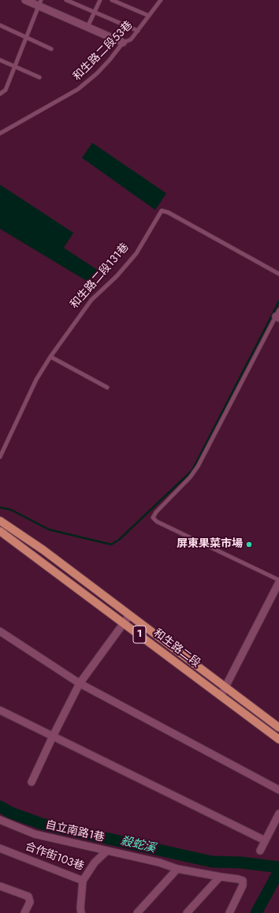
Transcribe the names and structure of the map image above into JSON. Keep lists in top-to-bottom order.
{
  "streets": {
    "main road": ["1", "和生路二段"],
    "street": ["自立南路1巷", "合作街103巷"],
    "lane": ["和生路二段53巷", "和生路二段131巷"]
  },
  "crossings": [
    ["自立南路1巷", "合作街103巷"]
  ],
  "water": ["殺蛇溪"],
  "places": ["屏東果菜市場"]
}
